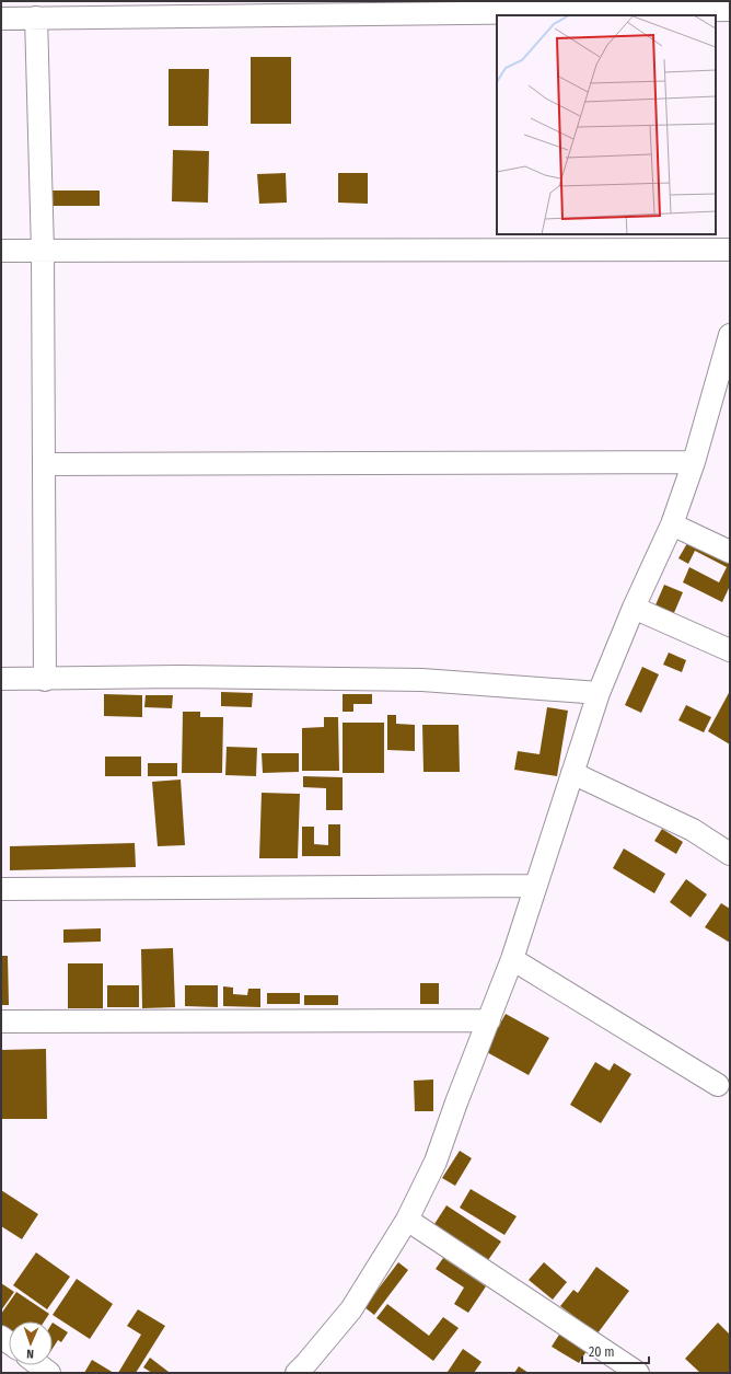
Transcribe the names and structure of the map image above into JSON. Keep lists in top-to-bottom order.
{
  "scale_bar": "20 m",
  "north": "bottom"
}
